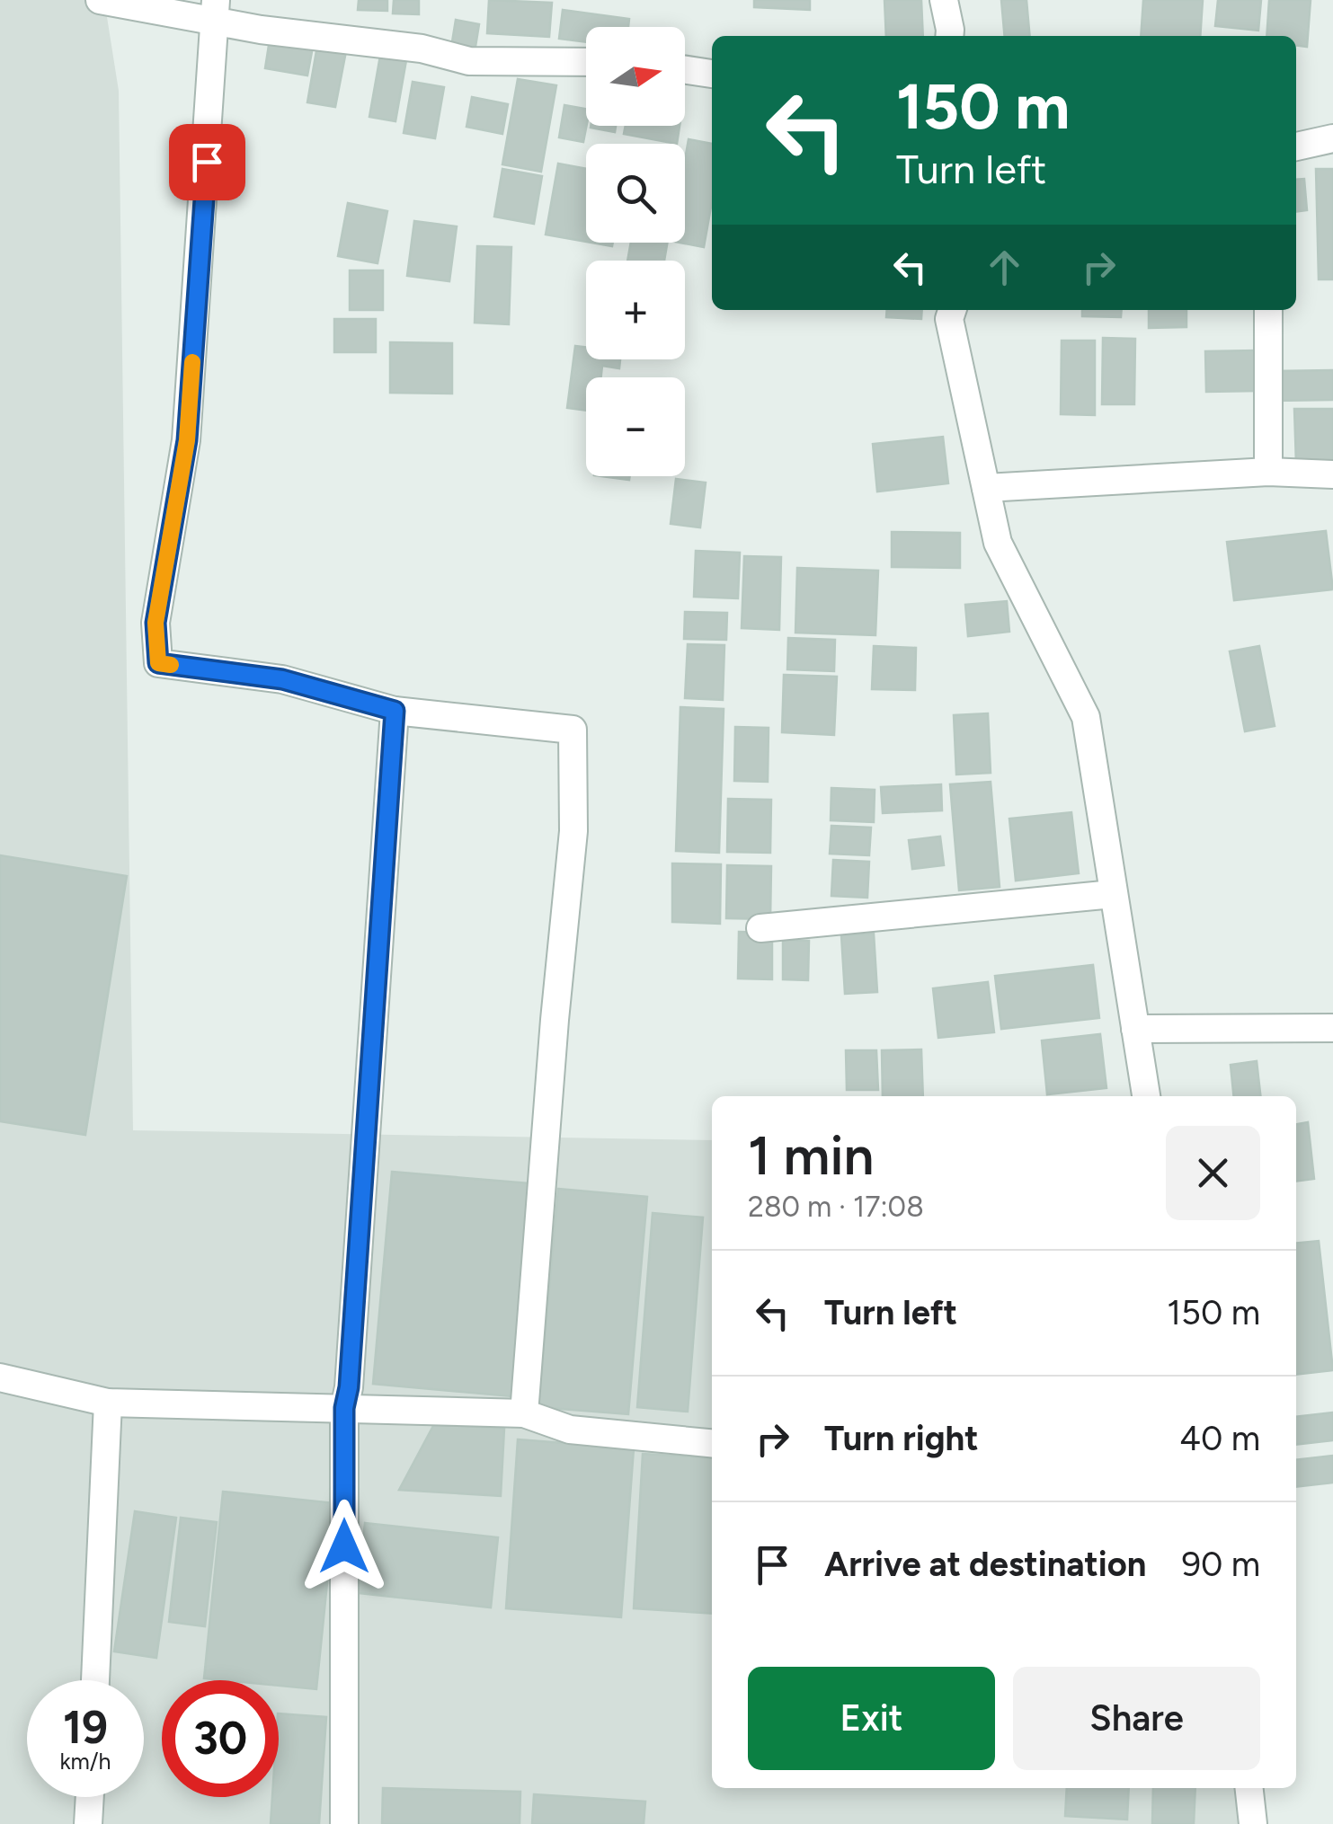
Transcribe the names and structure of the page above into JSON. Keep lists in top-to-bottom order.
{
  "north": "right",
  "page": {
    "map_buttons": ["+", "−"],
    "turn": ["150 m", "Turn left"],
    "heading": ["1 min", "280 m · 17:08"],
    "list": [
      {
        "name": "Turn left",
        "value": "150 m"
      },
      {
        "name": "Turn right",
        "value": "40 m"
      },
      {
        "name": "Arrive at destination",
        "value": "90 m"
      }
    ],
    "buttons": ["Exit", "Share"],
    "speed": "19 km/h",
    "limit": "30"
  }
}
